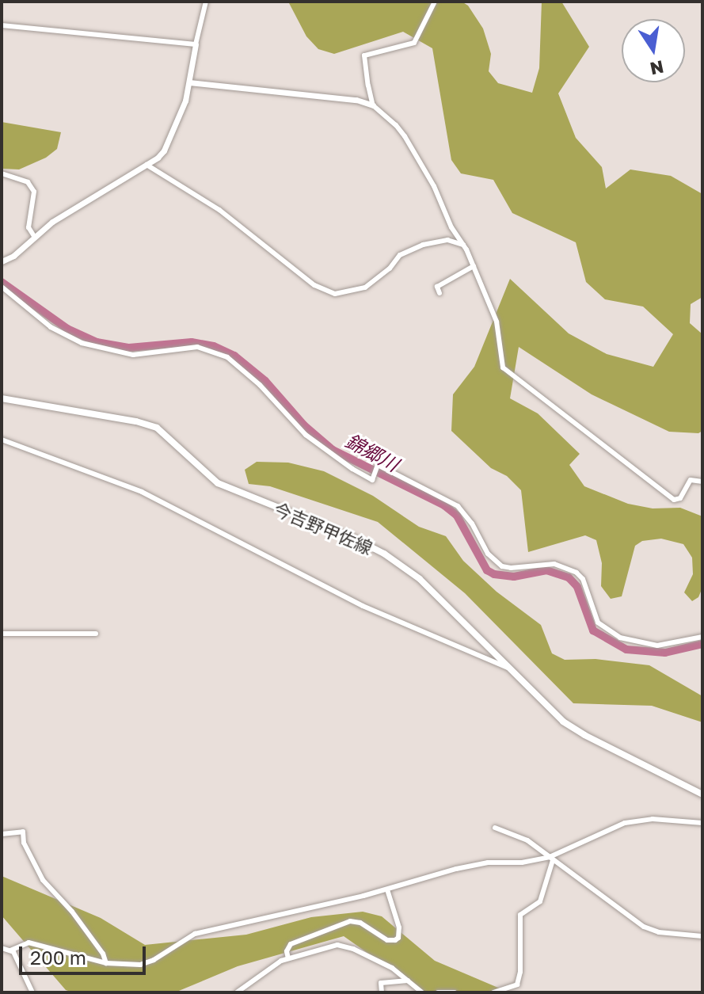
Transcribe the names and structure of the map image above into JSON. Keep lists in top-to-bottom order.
{
  "streets": {
    "main road": ["今吉野甲佐線"]
  },
  "water": ["錦郷川"],
  "scale_bar": "200 m",
  "north": "bottom"
}
